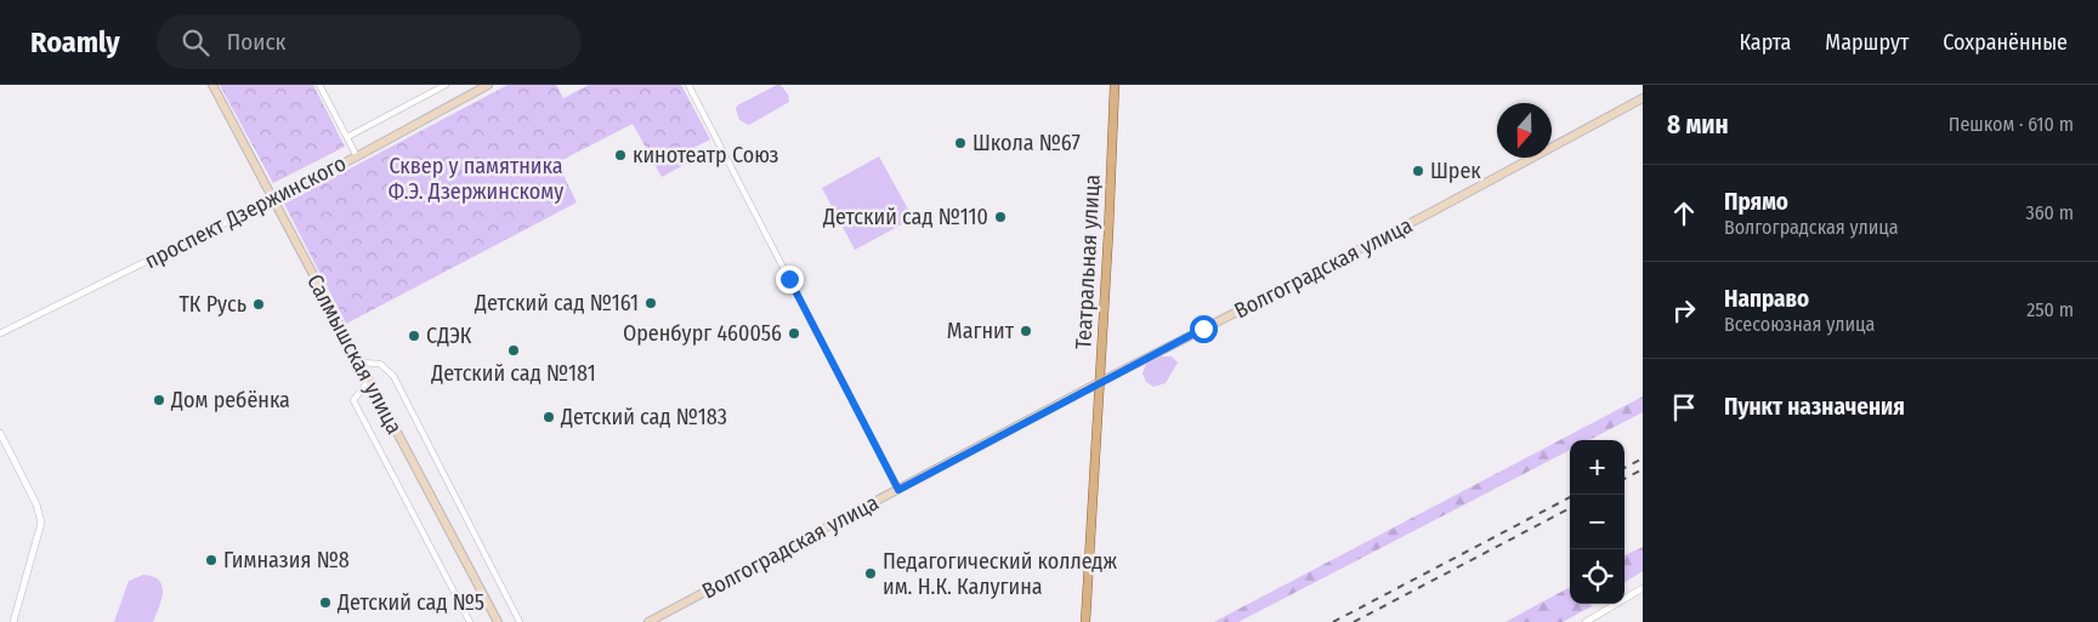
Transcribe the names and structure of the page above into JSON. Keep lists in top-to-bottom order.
{
  "streets": {
    "main road": [
      "проспект Дзержинского",
      "Театральная улица",
      "Волгоградская улица",
      "Салмышская улица"
    ]
  },
  "crossings": [
    ["проспект Дзержинского", "Салмышская улица"],
    ["Театральная улица", "Волгоградская улица"]
  ],
  "parks": ["Сквер у памятника Ф.Э. Дзержинскому"],
  "places": [
    "Школа №67",
    "кинотеатр Союз",
    "Шрек",
    "Детский сад №110",
    "Детский сад №161",
    "ТК Русь",
    "Магнит",
    "Оренбург 460056",
    "СДЭК",
    "Детский сад №181",
    "Дом ребёнка",
    "Детский сад №183",
    "Гимназия №8",
    "Педагогический колледж им. Н.К. Калугина",
    "Детский сад №5"
  ],
  "north": "bottom",
  "page": {
    "header": "Roamly",
    "search": "Поиск",
    "nav": ["Карта", "Маршрут", "Сохранённые"],
    "heading": ["8 мин", "Пешком · 610 m"],
    "list": [
      ["Прямо", "Волгоградская улица", "360 m"],
      ["Направо", "Всесоюзная улица", "250 m"],
      "Пункт назначения"
    ],
    "map_buttons": ["+", "−"]
  }
}
